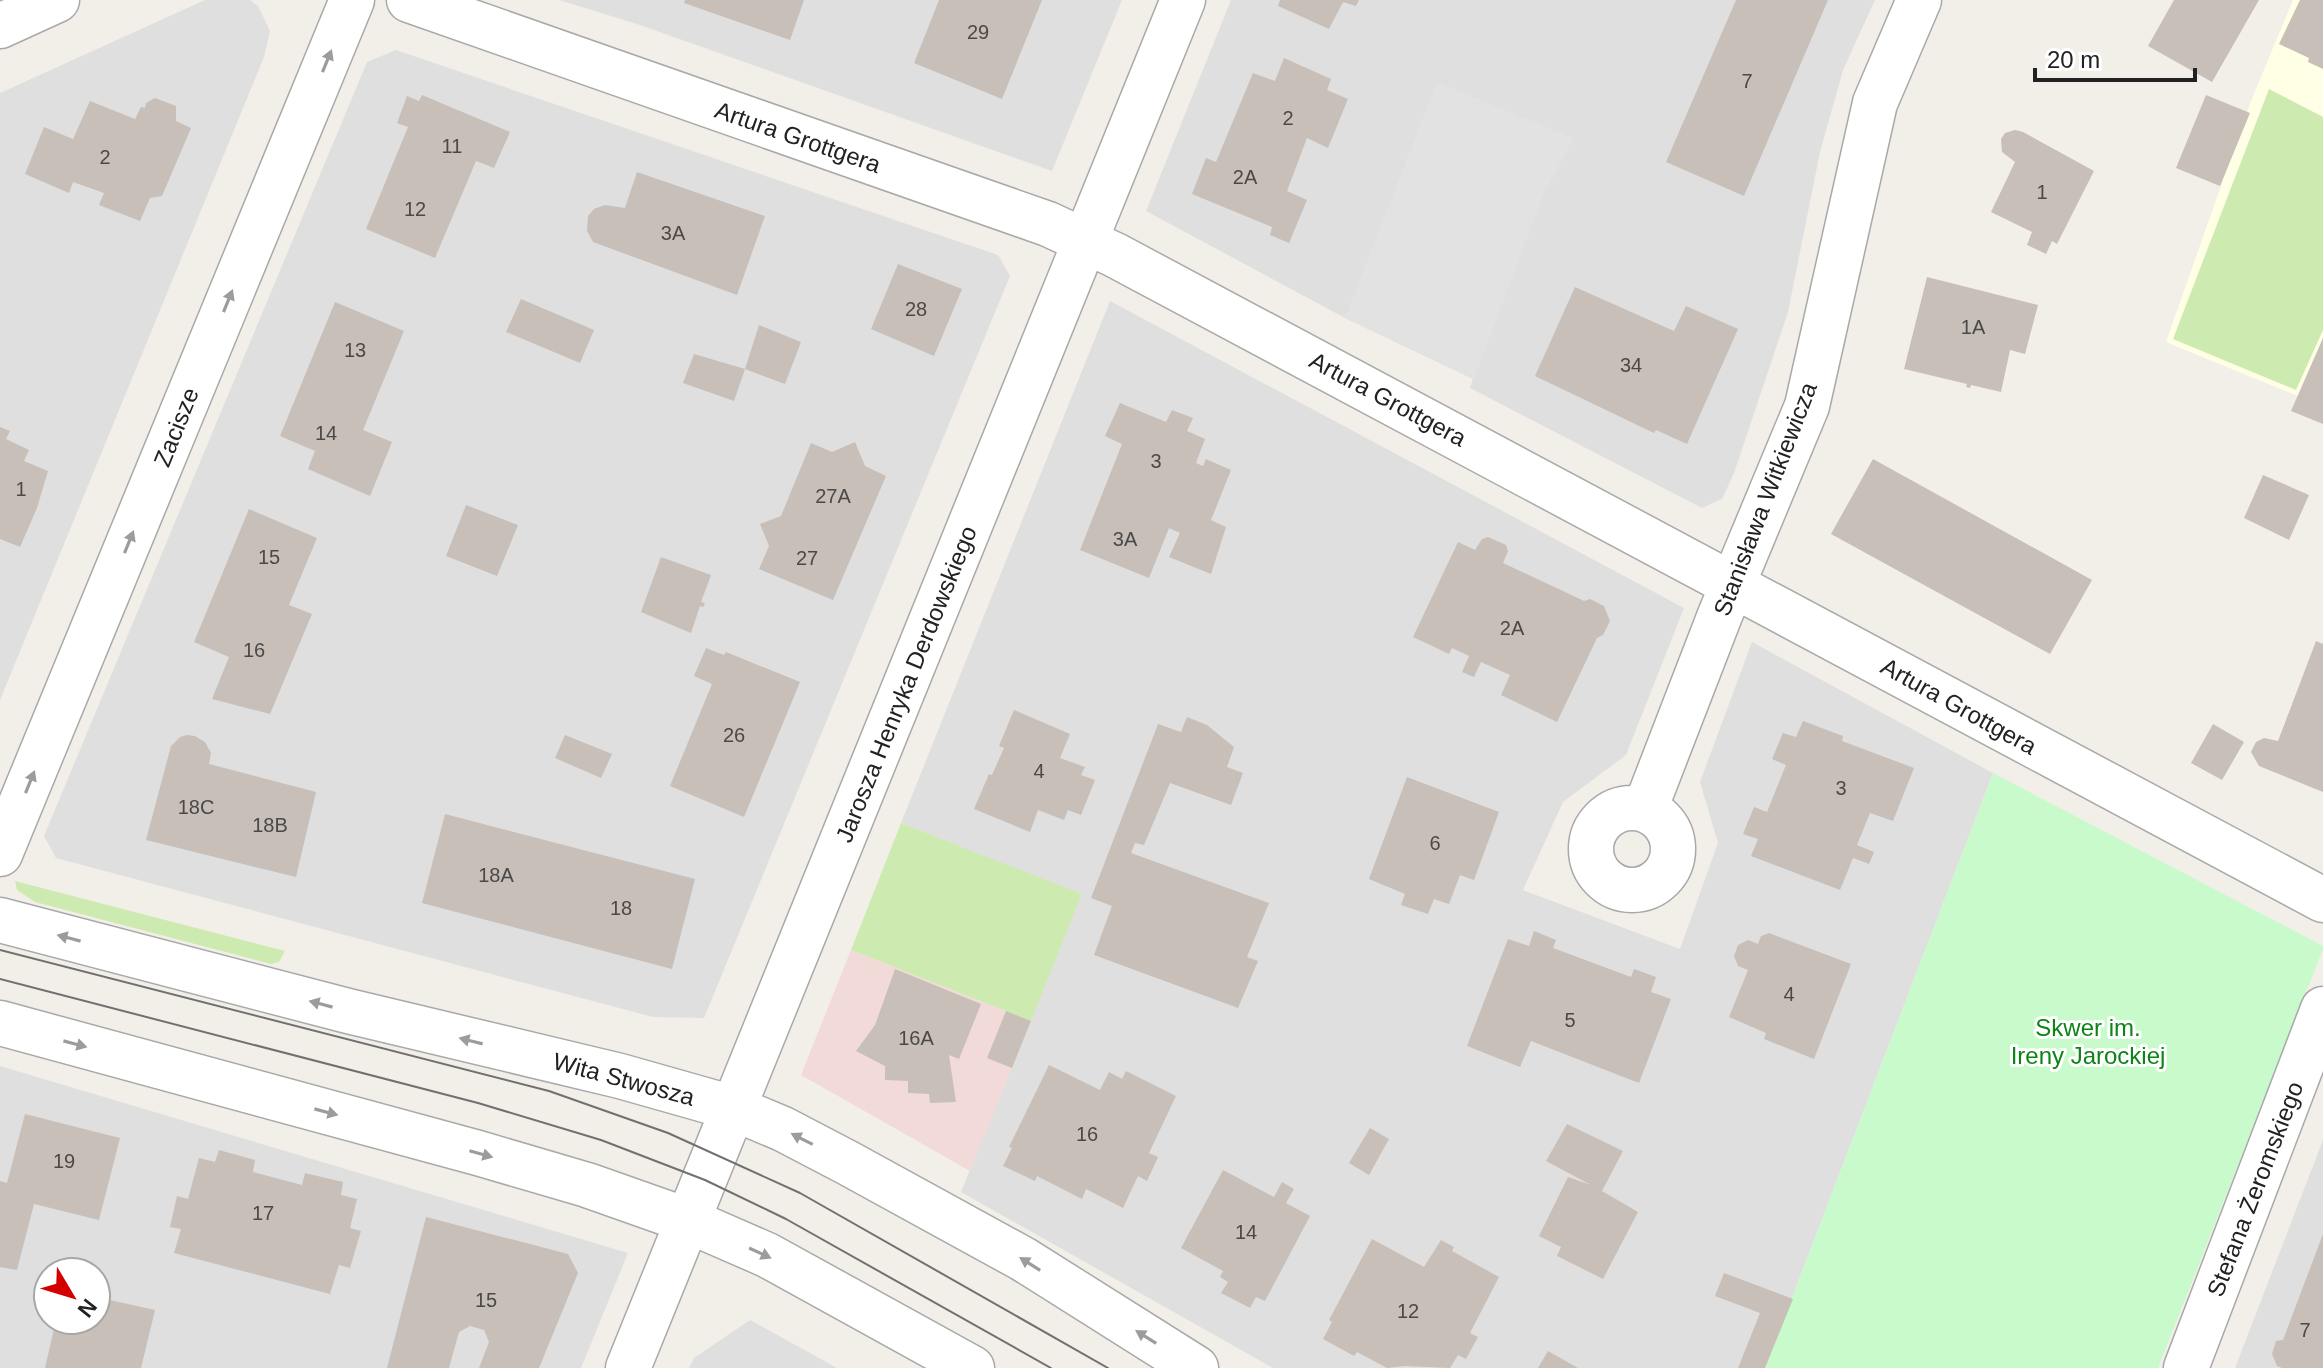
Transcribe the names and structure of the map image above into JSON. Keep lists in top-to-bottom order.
{
  "streets": {
    "street": [
      "Artura Grottgera",
      "Zacisze",
      "Stanisława Witkiewicza",
      "Jarosza Henryka Derdowskiego",
      "Wita Stwosza",
      "Stefana Żeromskiego"
    ]
  },
  "crossings": [
    ["Artura Grottgera", "Stanisława Witkiewicza"],
    ["Artura Grottgera", "Jarosza Henryka Derdowskiego"],
    ["Jarosza Henryka Derdowskiego", "Wita Stwosza"]
  ],
  "one_way": ["Zacisze"],
  "parks": ["Skwer im. Ireny Jarockiej"],
  "house_numbers": [
    "29",
    "7",
    "2",
    "11",
    "2",
    "2A",
    "1",
    "12",
    "3A",
    "28",
    "1A",
    "13",
    "34",
    "14",
    "3",
    "1",
    "27A",
    "3A",
    "15",
    "27",
    "2A",
    "16",
    "26",
    "4",
    "3",
    "18C",
    "18B",
    "6",
    "18A",
    "18",
    "4",
    "5",
    "16A",
    "16",
    "19",
    "17",
    "14",
    "15",
    "12",
    "7"
  ],
  "scale_bar": "20 m",
  "north": "bottom right"
}
